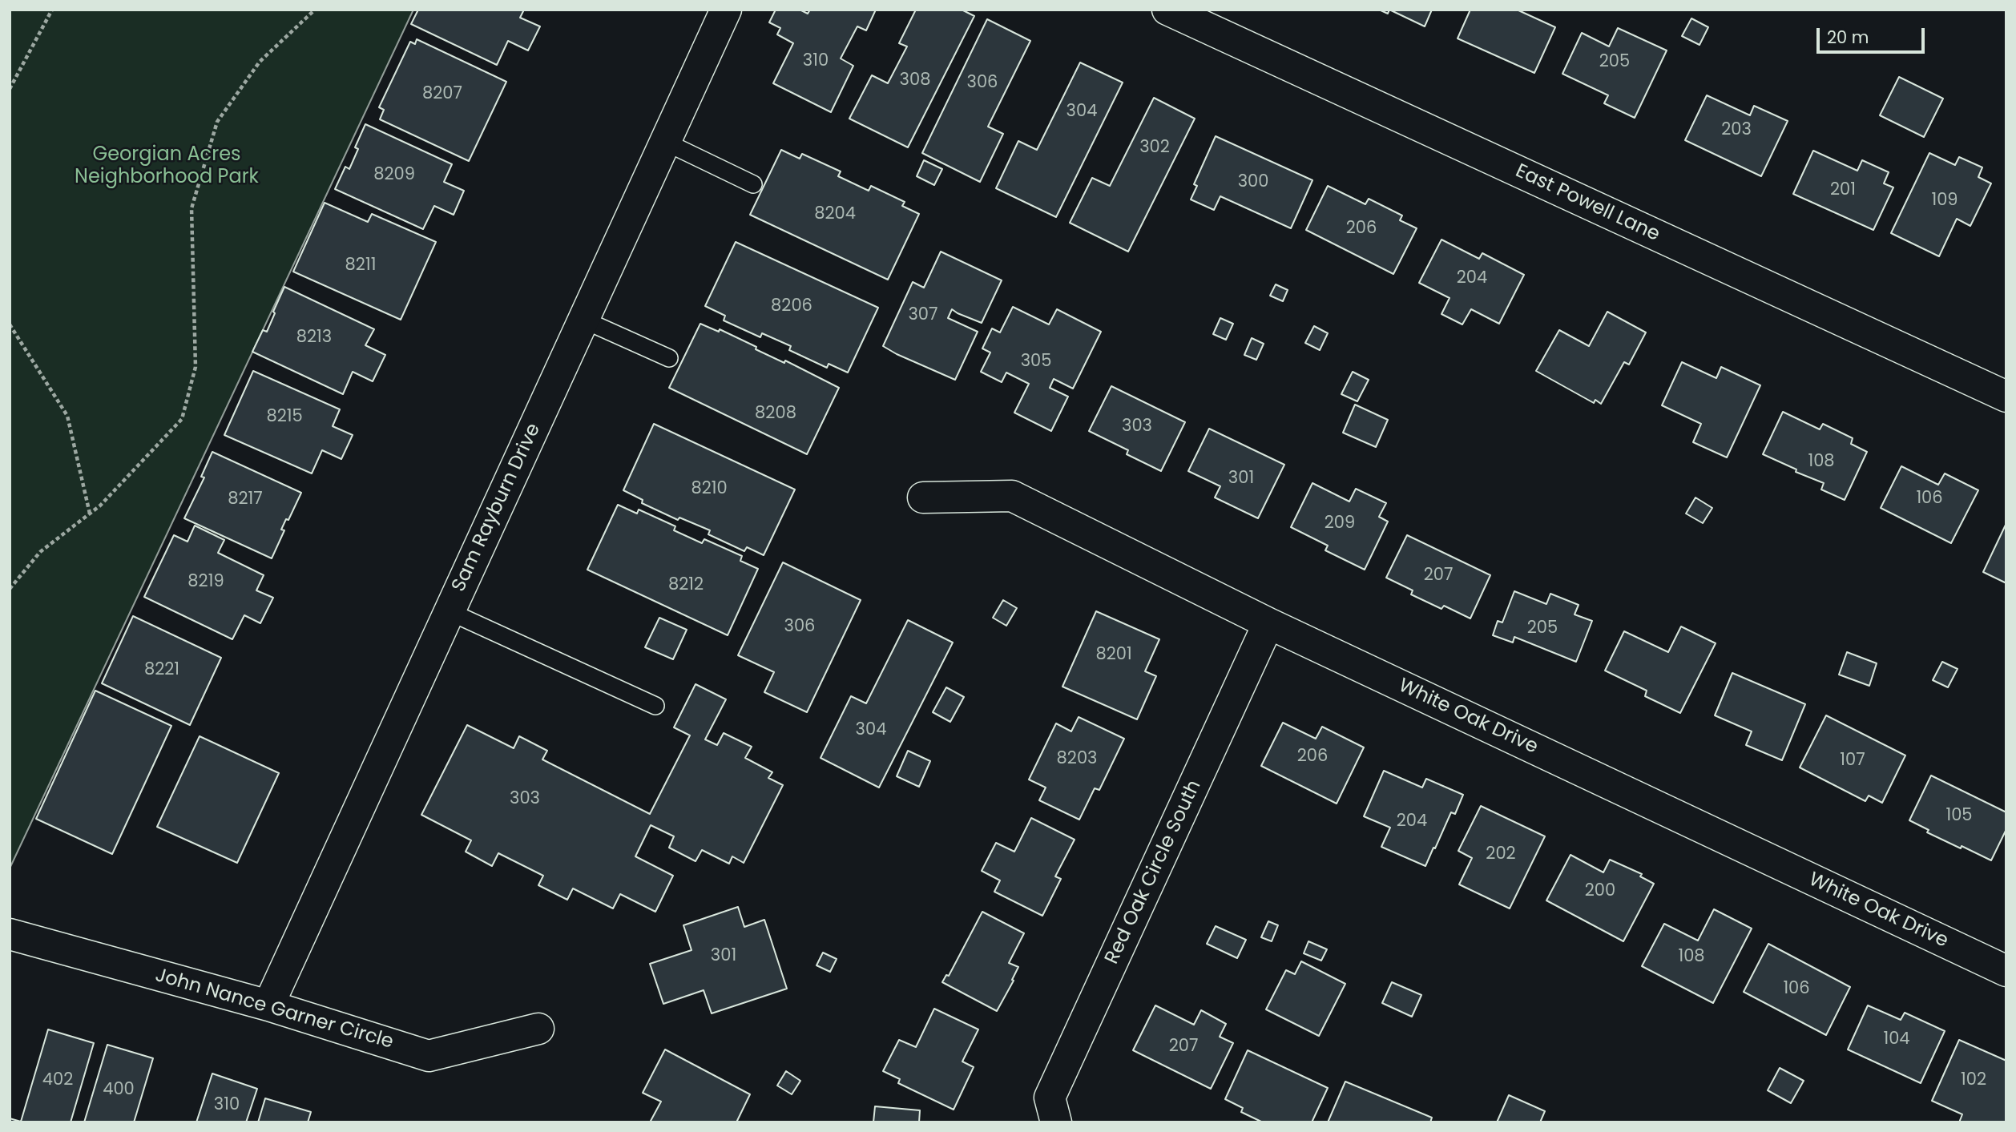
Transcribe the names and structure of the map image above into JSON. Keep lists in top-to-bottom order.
{
  "streets": {
    "street": [
      "East Powell Lane",
      "Sam Rayburn Drive",
      "White Oak Drive",
      "Red Oak Circle South",
      "John Nance Garner Circle"
    ]
  },
  "crossings": [
    ["Sam Rayburn Drive", "John Nance Garner Circle"],
    ["White Oak Drive", "Red Oak Circle South"]
  ],
  "parks": ["Georgian Acres Neighborhood Park"],
  "house_numbers": [
    "310",
    "205",
    "308",
    "306",
    "8207",
    "304",
    "203",
    "302",
    "8209",
    "300",
    "201",
    "109",
    "8204",
    "206",
    "8211",
    "204",
    "8206",
    "307",
    "8213",
    "305",
    "8208",
    "8215",
    "303",
    "108",
    "301",
    "8210",
    "106",
    "8217",
    "209",
    "207",
    "8219",
    "8212",
    "306",
    "205",
    "8201",
    "8221",
    "304",
    "206",
    "8203",
    "107",
    "303",
    "105",
    "204",
    "202",
    "200",
    "301",
    "108",
    "106",
    "104",
    "207",
    "402",
    "102",
    "400",
    "310"
  ],
  "scale_bar": "20 m"
}
